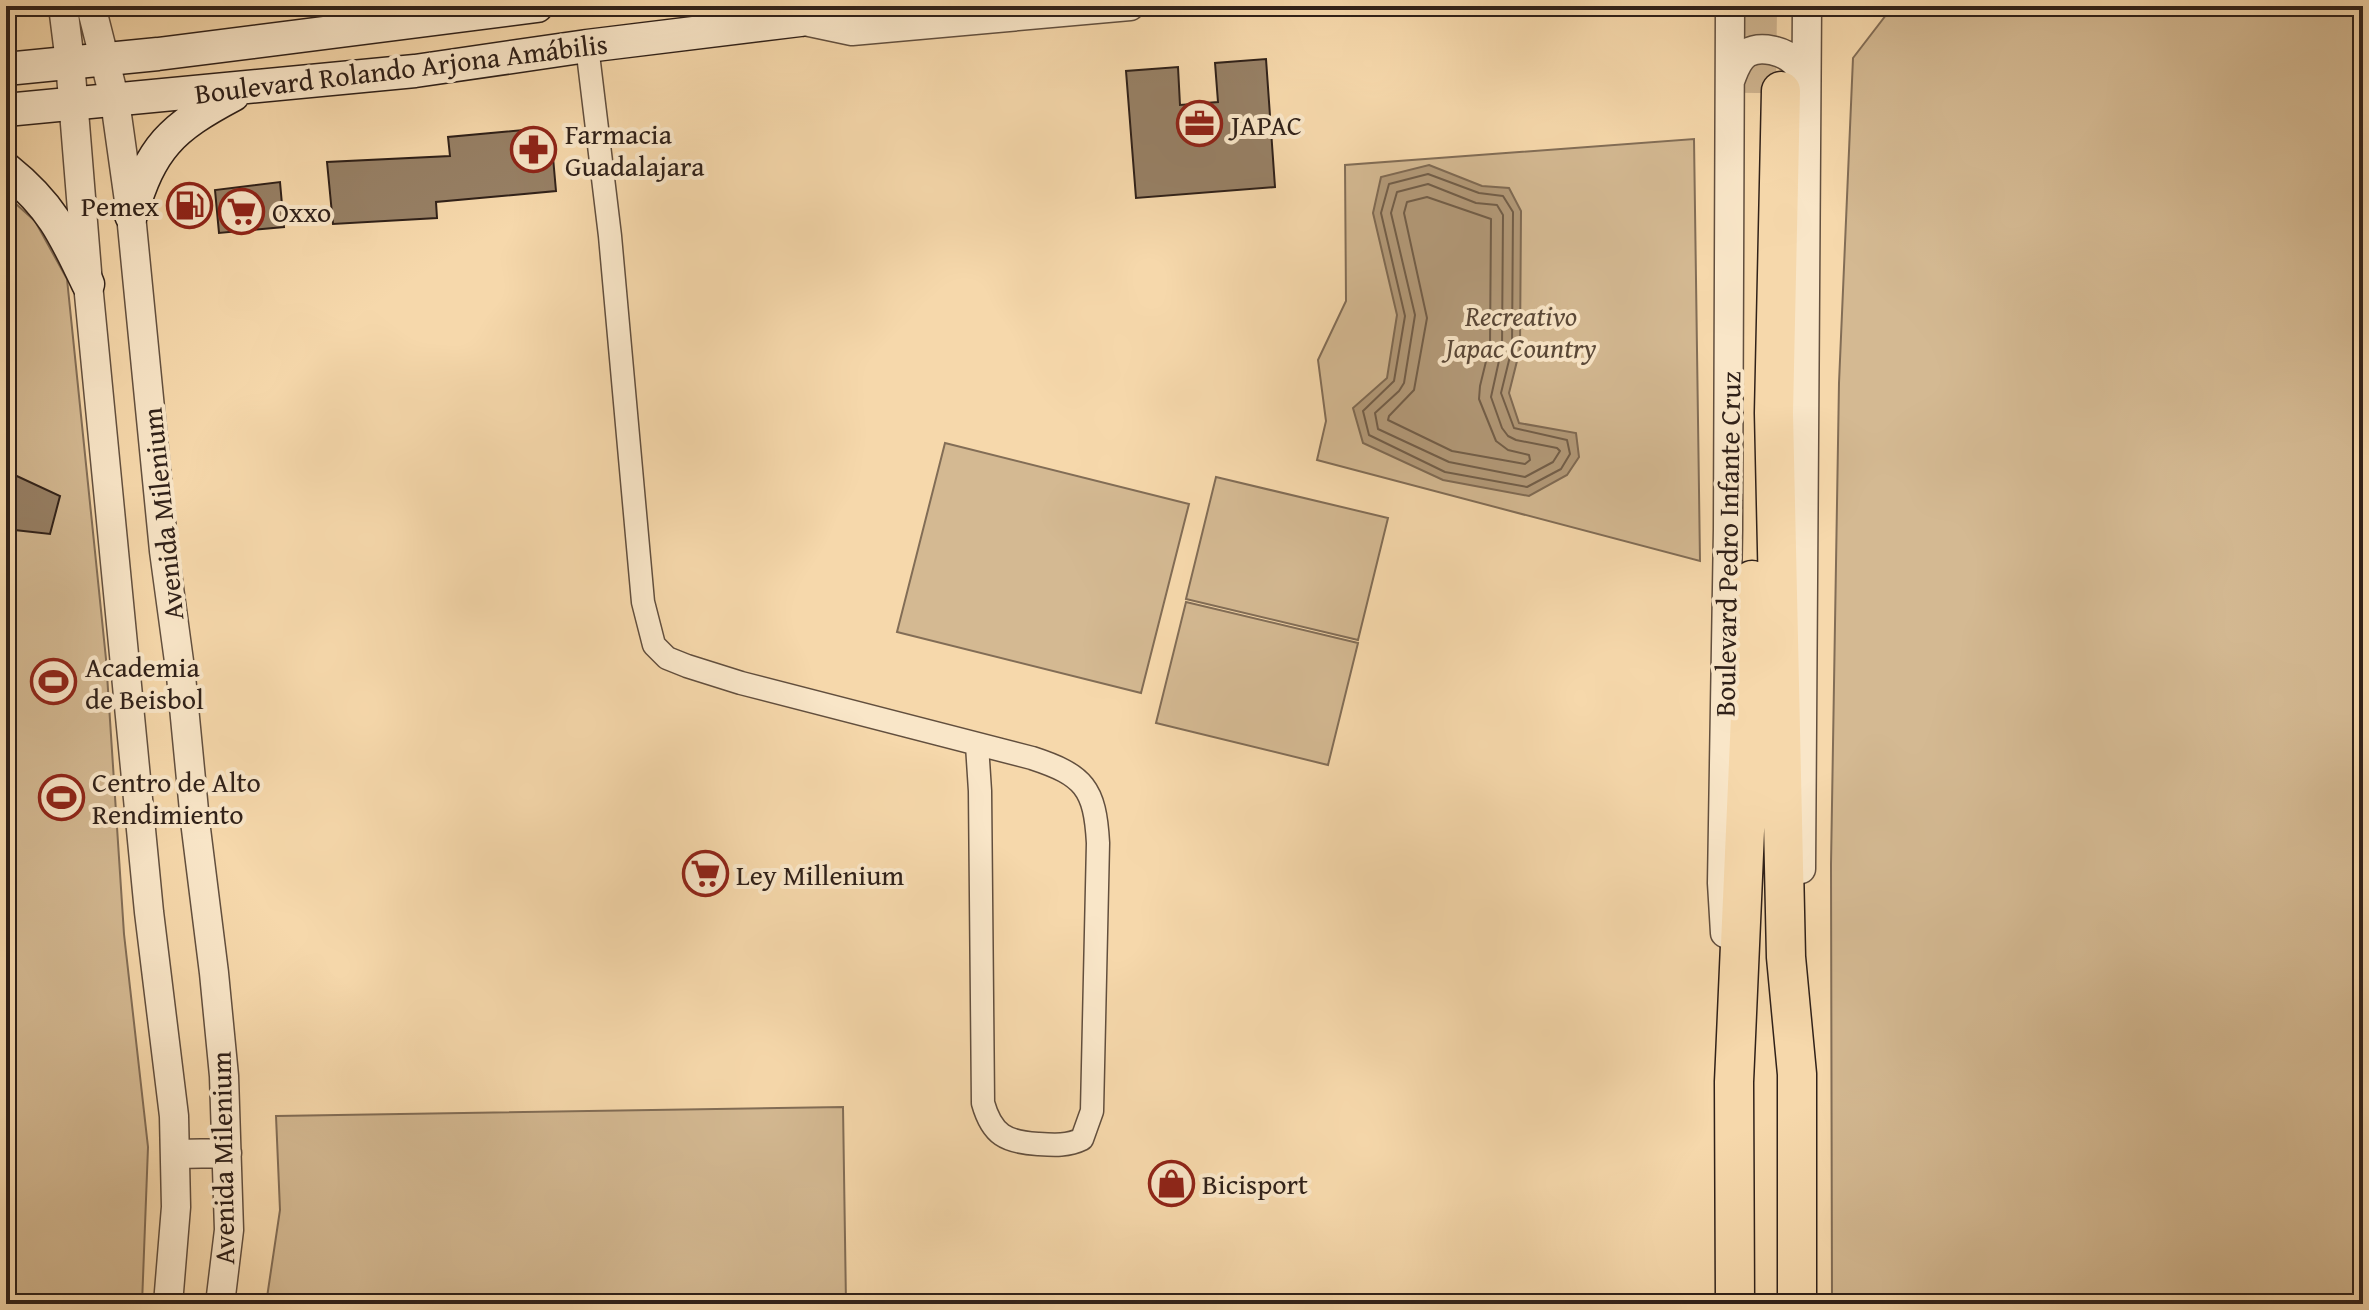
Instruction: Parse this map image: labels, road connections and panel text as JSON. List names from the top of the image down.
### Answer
{
  "streets": {
    "highway": ["Boulevard Pedro Infante Cruz"],
    "main road": ["Boulevard Rolando Arjona Amábilis"],
    "street": ["Avenida Milenium"]
  },
  "crossings": [
    ["Boulevard Rolando Arjona Amábilis", "Avenida Milenium"]
  ],
  "parks": ["Recreativo Japac Country"],
  "places": {
    "office": ["JAPAC"],
    "pharmacy": ["Farmacia Guadalajara"],
    "fuel station": ["Pemex"],
    "supermarket": ["Oxxo", "Ley Millenium"],
    "sports": ["Academia de Beisbol", "Centro de Alto Rendimiento"],
    "shop": ["Bicisport"]
  }
}
